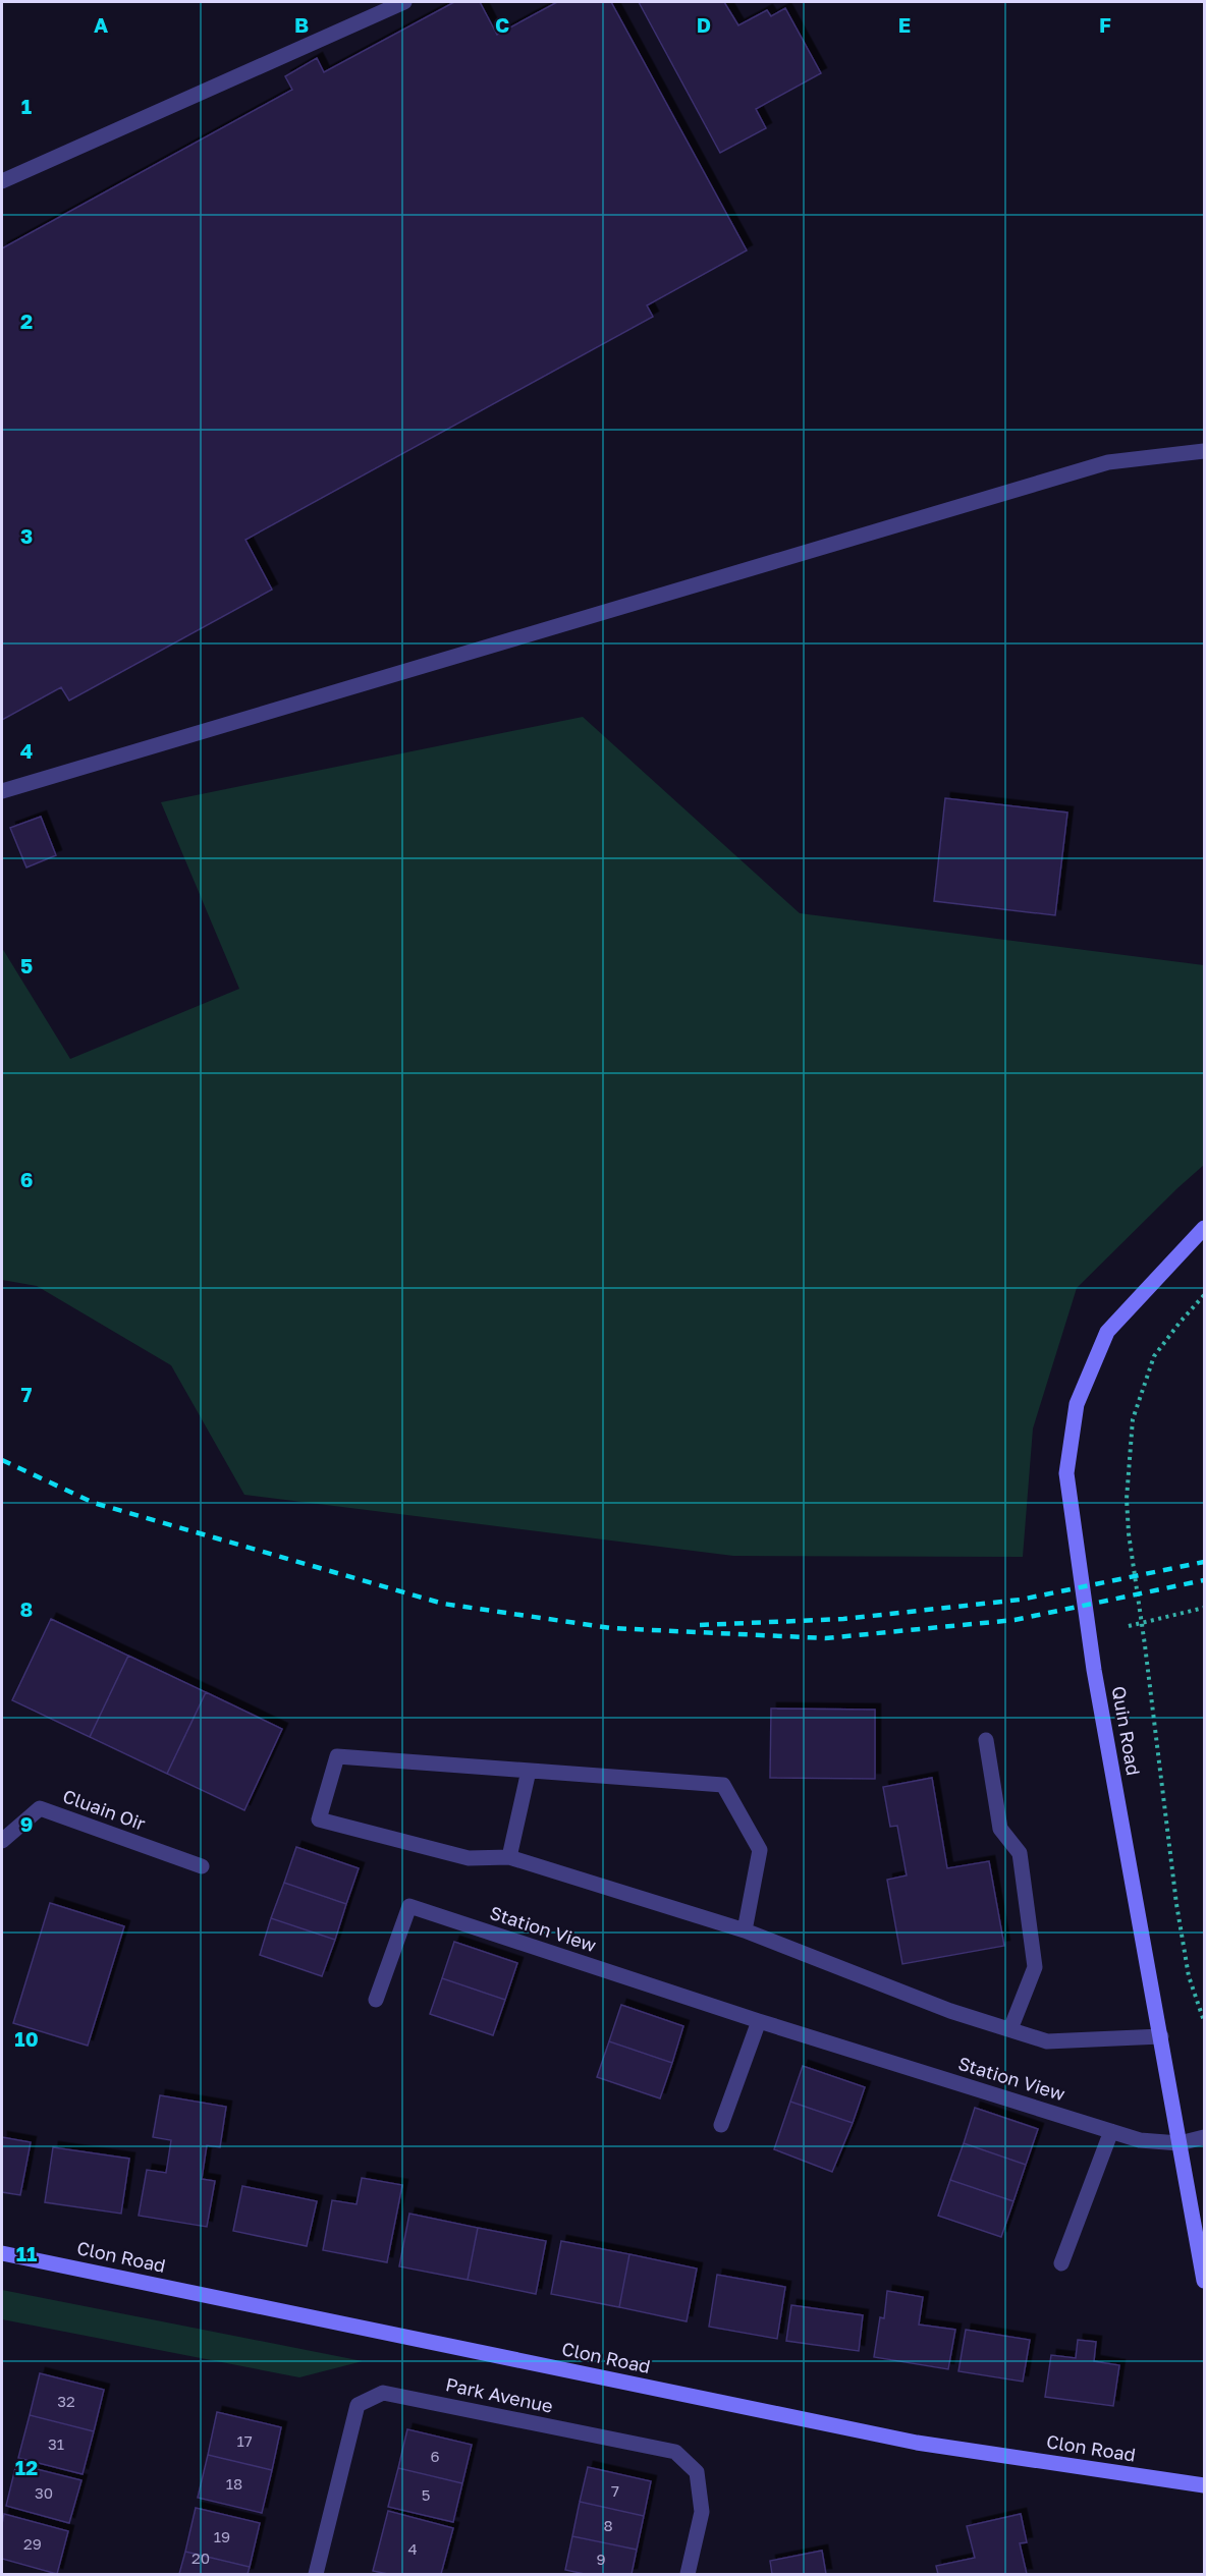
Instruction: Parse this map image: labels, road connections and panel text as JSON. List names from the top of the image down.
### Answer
{
  "streets": {
    "main road": ["Quin Road", "Clon Road"],
    "street": ["Cluain Oir", "Station View", "Park Avenue"]
  },
  "crossings": [
    ["Quin Road", "Station View"]
  ],
  "house_numbers": [
    "32",
    "17",
    "31",
    "6",
    "18",
    "7",
    "30",
    "5",
    "8",
    "19",
    "29",
    "4",
    "20",
    "9"
  ],
  "grid": {
    "columns": [
      "A",
      "B",
      "C",
      "D",
      "E",
      "F"
    ],
    "rows": [
      "1",
      "2",
      "3",
      "4",
      "5",
      "6",
      "7",
      "8",
      "9",
      "10",
      "11",
      "12"
    ]
  }
}
